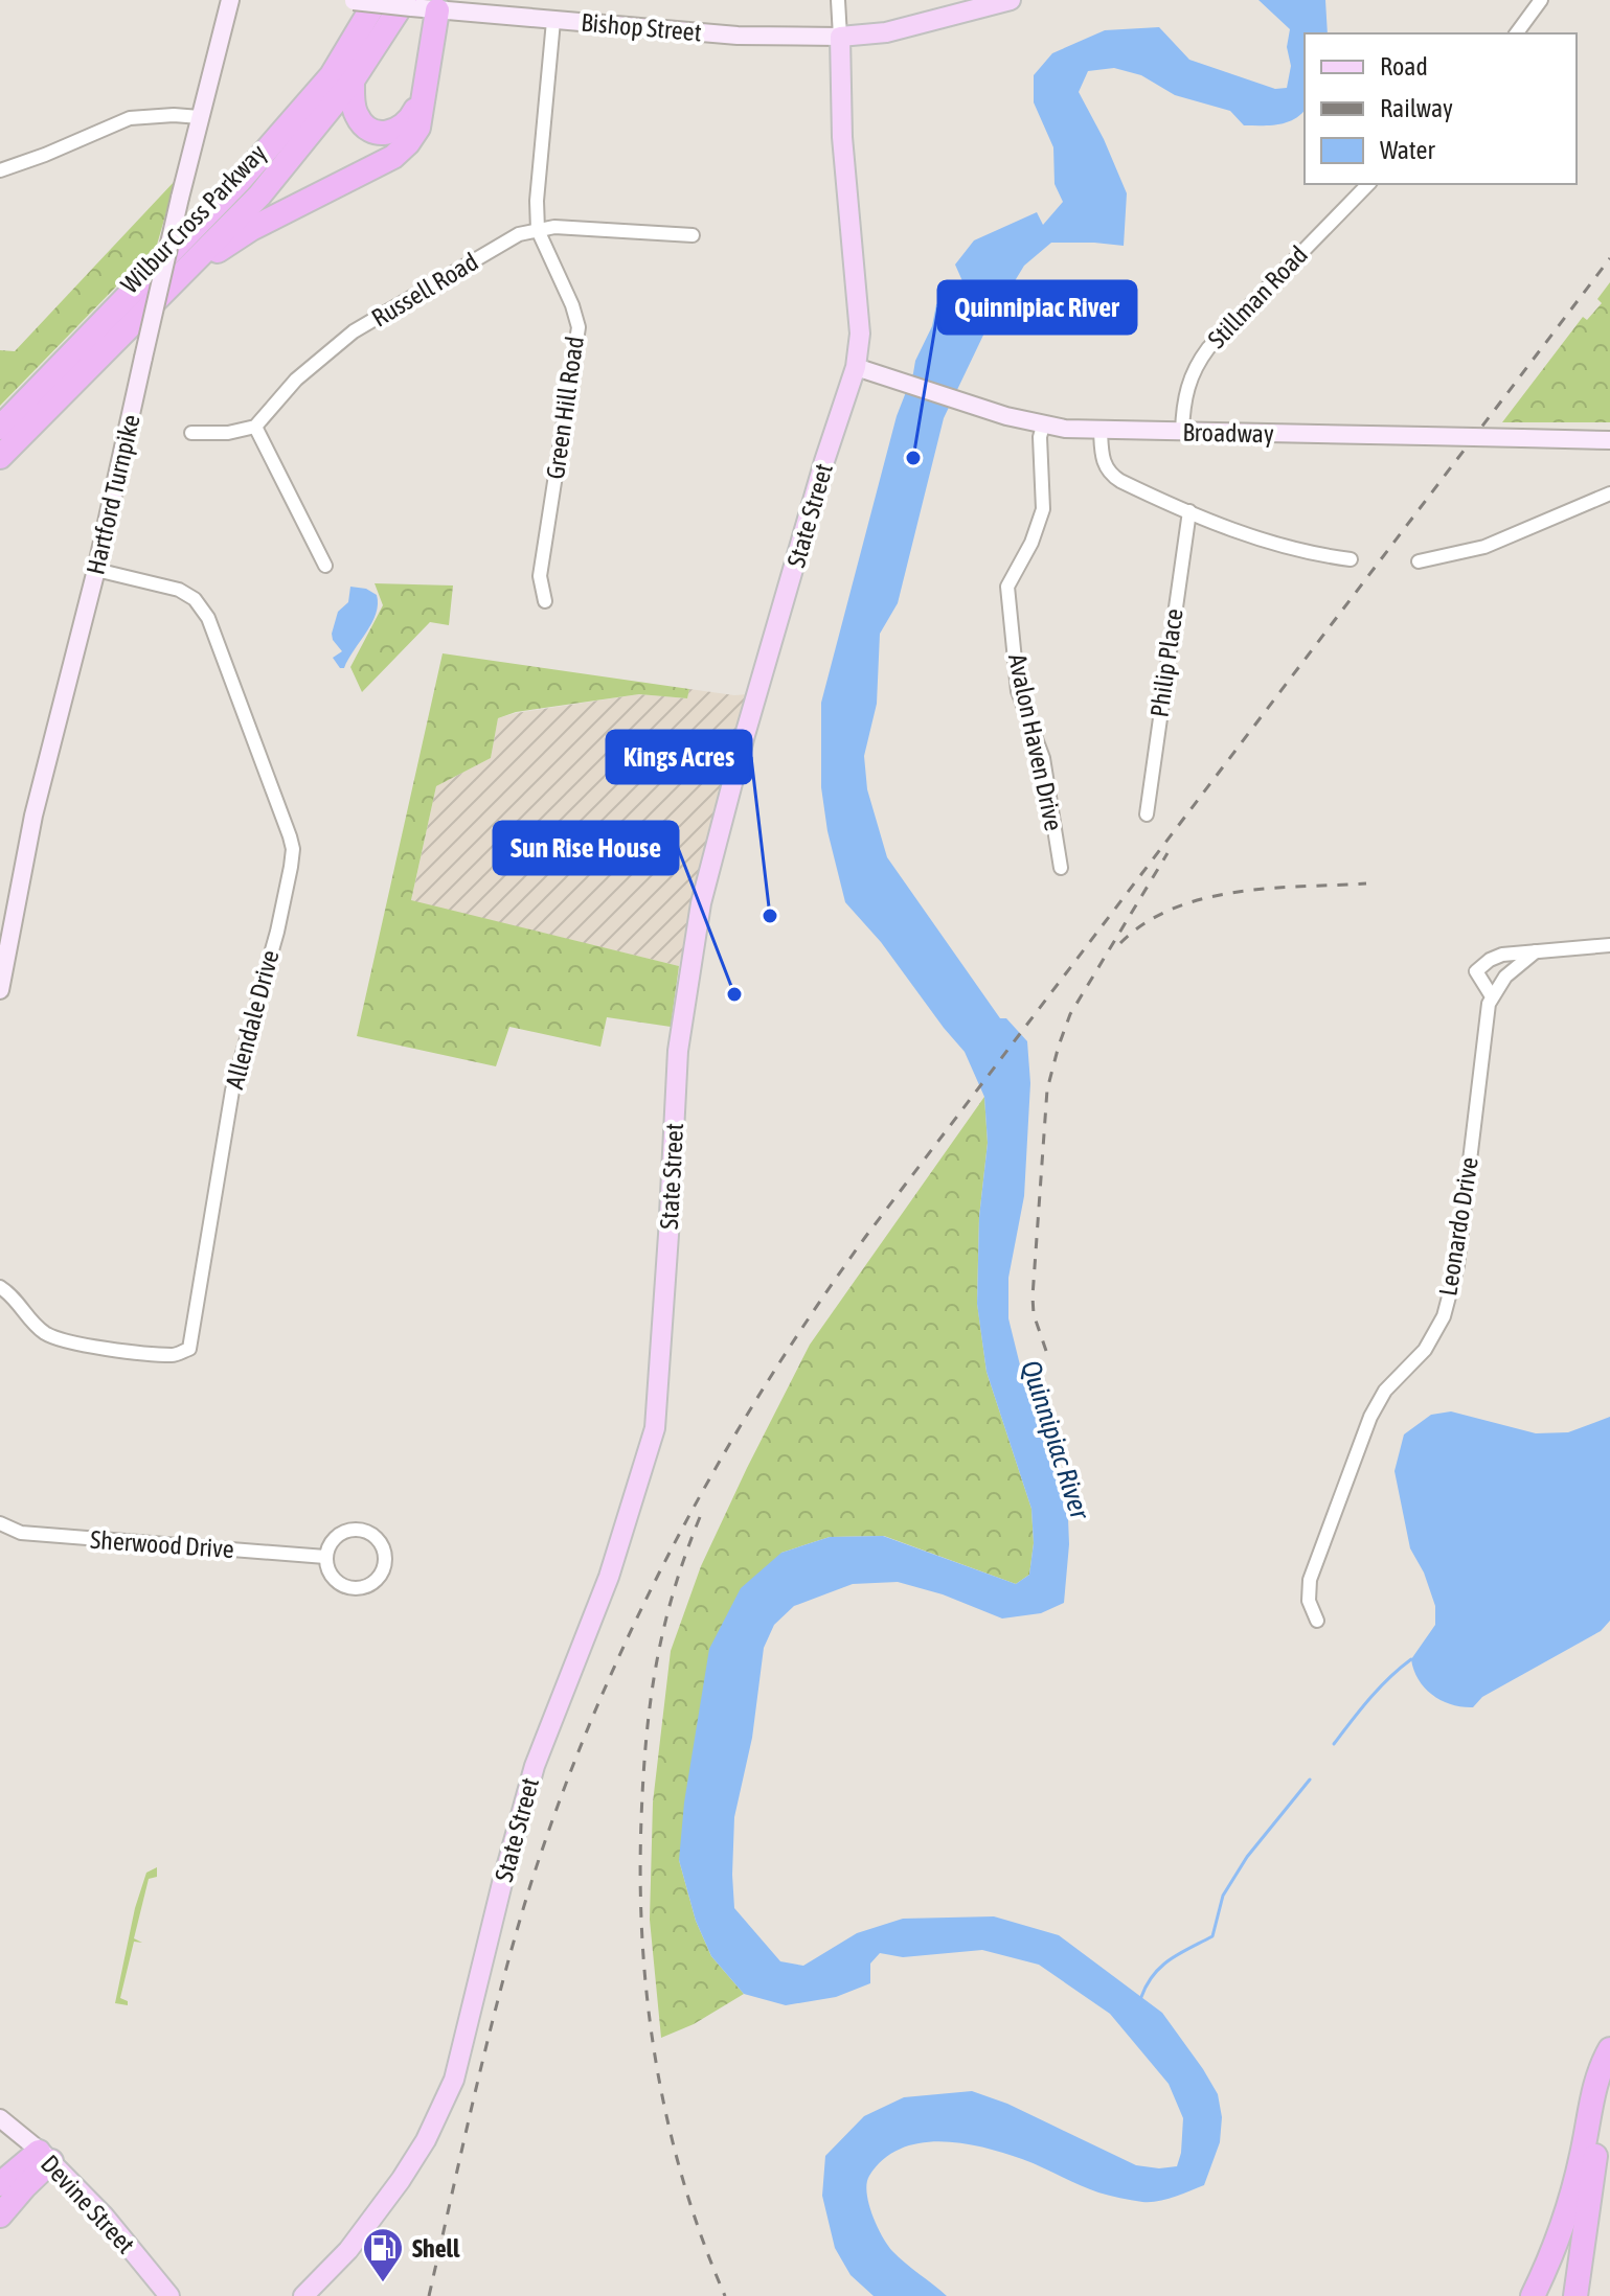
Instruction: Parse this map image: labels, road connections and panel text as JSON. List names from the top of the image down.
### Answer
{
  "streets": {
    "highway": ["Wilbur Cross Parkway"],
    "main road": [
      "Bishop Street",
      "Broadway",
      "Hartford Turnpike",
      "State Street",
      "Devine Street"
    ],
    "street": [
      "Russell Road",
      "Stillman Road",
      "Green Hill Road",
      "Philip Place",
      "Avalon Haven Drive",
      "Allendale Drive",
      "Leonardo Drive",
      "Sherwood Drive"
    ]
  },
  "crossings": [
    ["Bishop Street", "Wilbur Cross Parkway"],
    ["Bishop Street", "Green Hill Road"],
    ["Bishop Street", "State Street"],
    ["Russell Road", "Green Hill Road"],
    ["Stillman Road", "Broadway"],
    ["Broadway", "State Street"],
    ["Broadway", "Avalon Haven Drive"],
    ["Hartford Turnpike", "Allendale Drive"]
  ],
  "water": ["Quinnipiac River"],
  "places": {
    "other": ["Quinnipiac River", "Kings Acres", "Sun Rise House"],
    "fuel station": ["Shell"]
  },
  "legend": ["Road", "Railway", "Water"]
}
